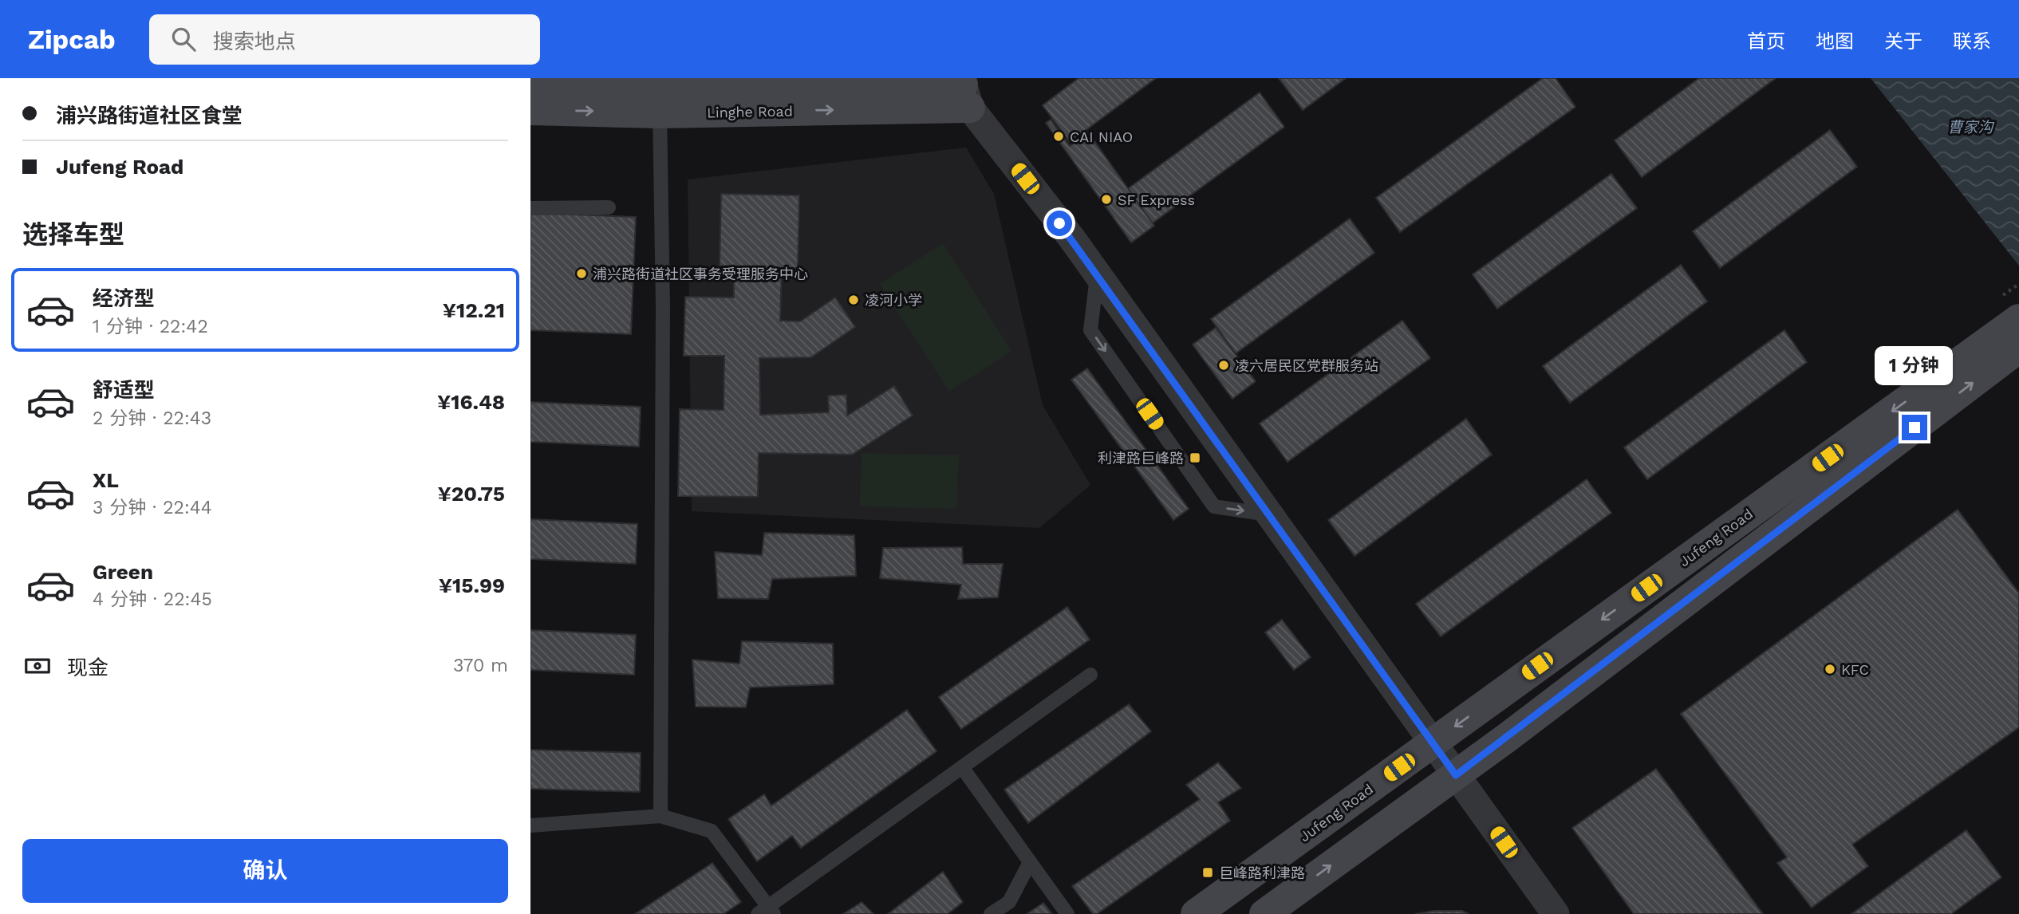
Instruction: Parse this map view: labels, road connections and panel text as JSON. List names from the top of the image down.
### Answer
{
  "streets": {
    "main road": ["Linghe Road", "Jufeng Road"]
  },
  "water": ["曹家沟"],
  "places": {
    "other": [
      "CAI NIAO",
      "SF Express",
      "浦兴路街道社区事务受理服务中心",
      "凌河小学",
      "凌六居民区党群服务站",
      "KFC"
    ],
    "transit": ["利津路巨峰路", "巨峰路利津路"]
  },
  "page": {
    "header": "Zipcab",
    "search": "搜索地点",
    "nav": [
      "首页",
      "地图",
      "关于",
      "联系"
    ],
    "banner": ["浦兴路街道社区食堂", "Jufeng Road"],
    "heading": "选择车型",
    "list": [
      {
        "name": "经济型",
        "note": "1 分钟 · 22:42",
        "value": "¥12.21"
      },
      {
        "name": "舒适型",
        "note": "2 分钟 · 22:43",
        "value": "¥16.48"
      },
      {
        "name": "XL",
        "note": "3 分钟 · 22:44",
        "value": "¥20.75"
      },
      {
        "name": "Green",
        "note": "4 分钟 · 22:45",
        "value": "¥15.99"
      }
    ],
    "bubble": "1 分钟",
    "pay": ["现金", "370 m"],
    "buttons": "确认"
  }
}
